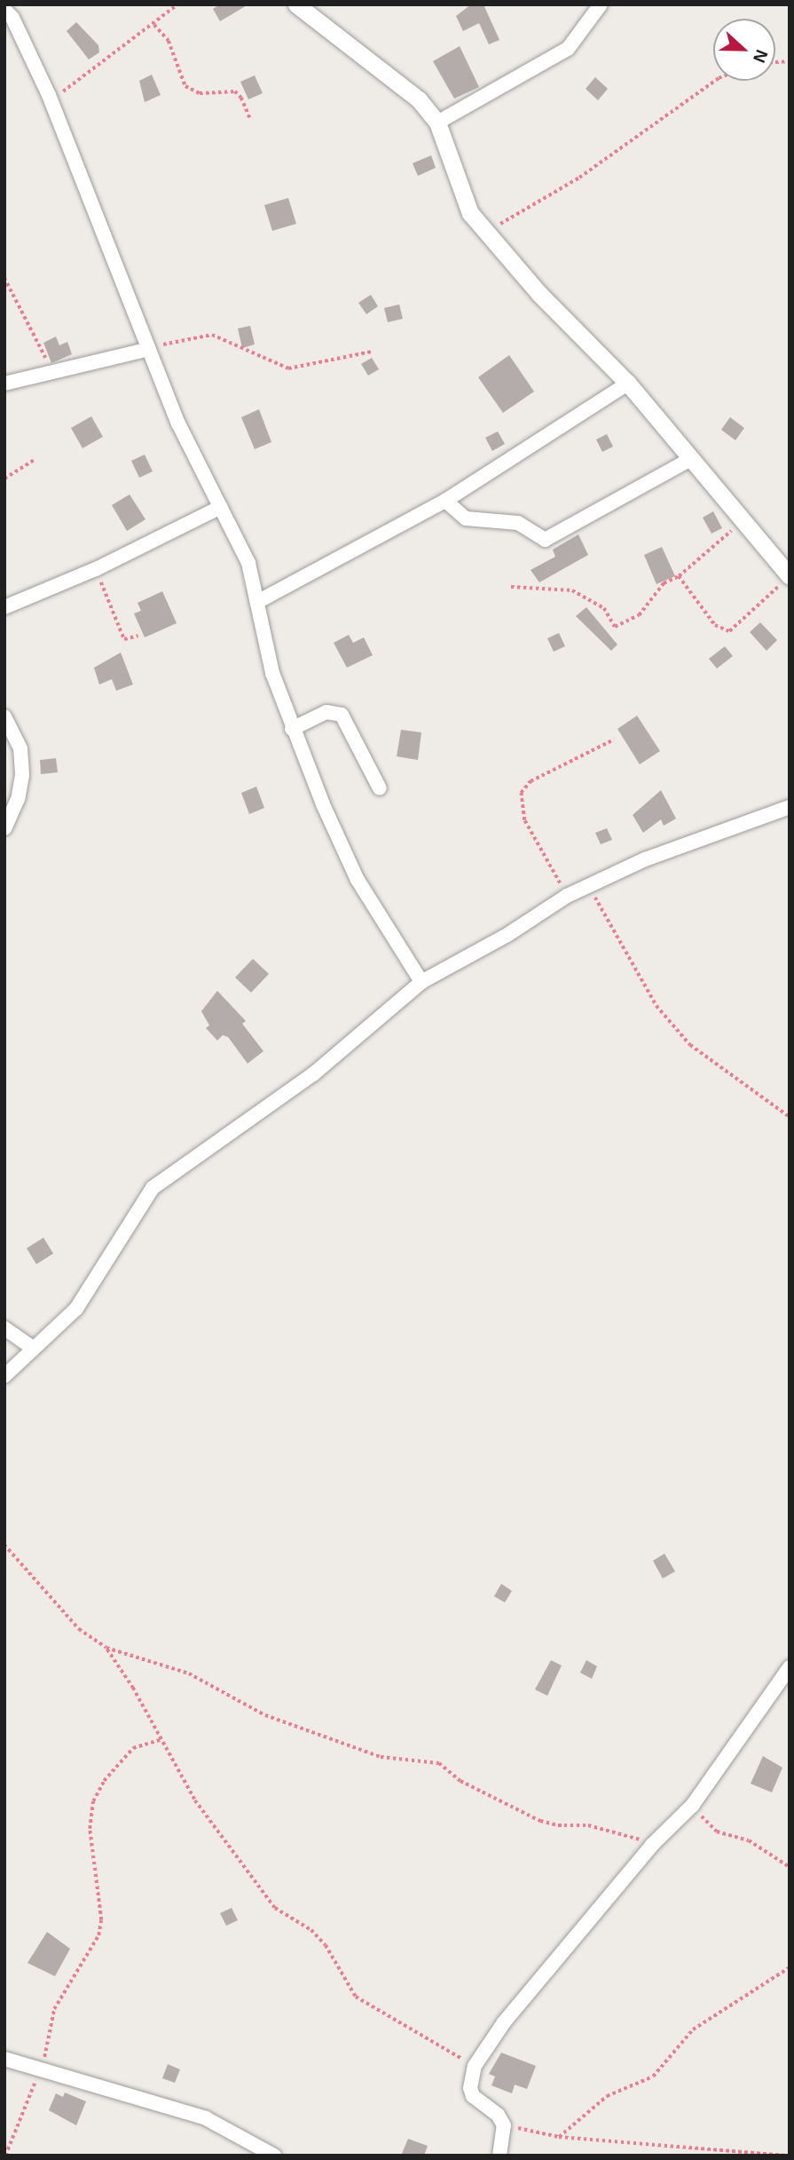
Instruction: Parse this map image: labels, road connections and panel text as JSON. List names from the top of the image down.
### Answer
{
  "north": "right"
}
